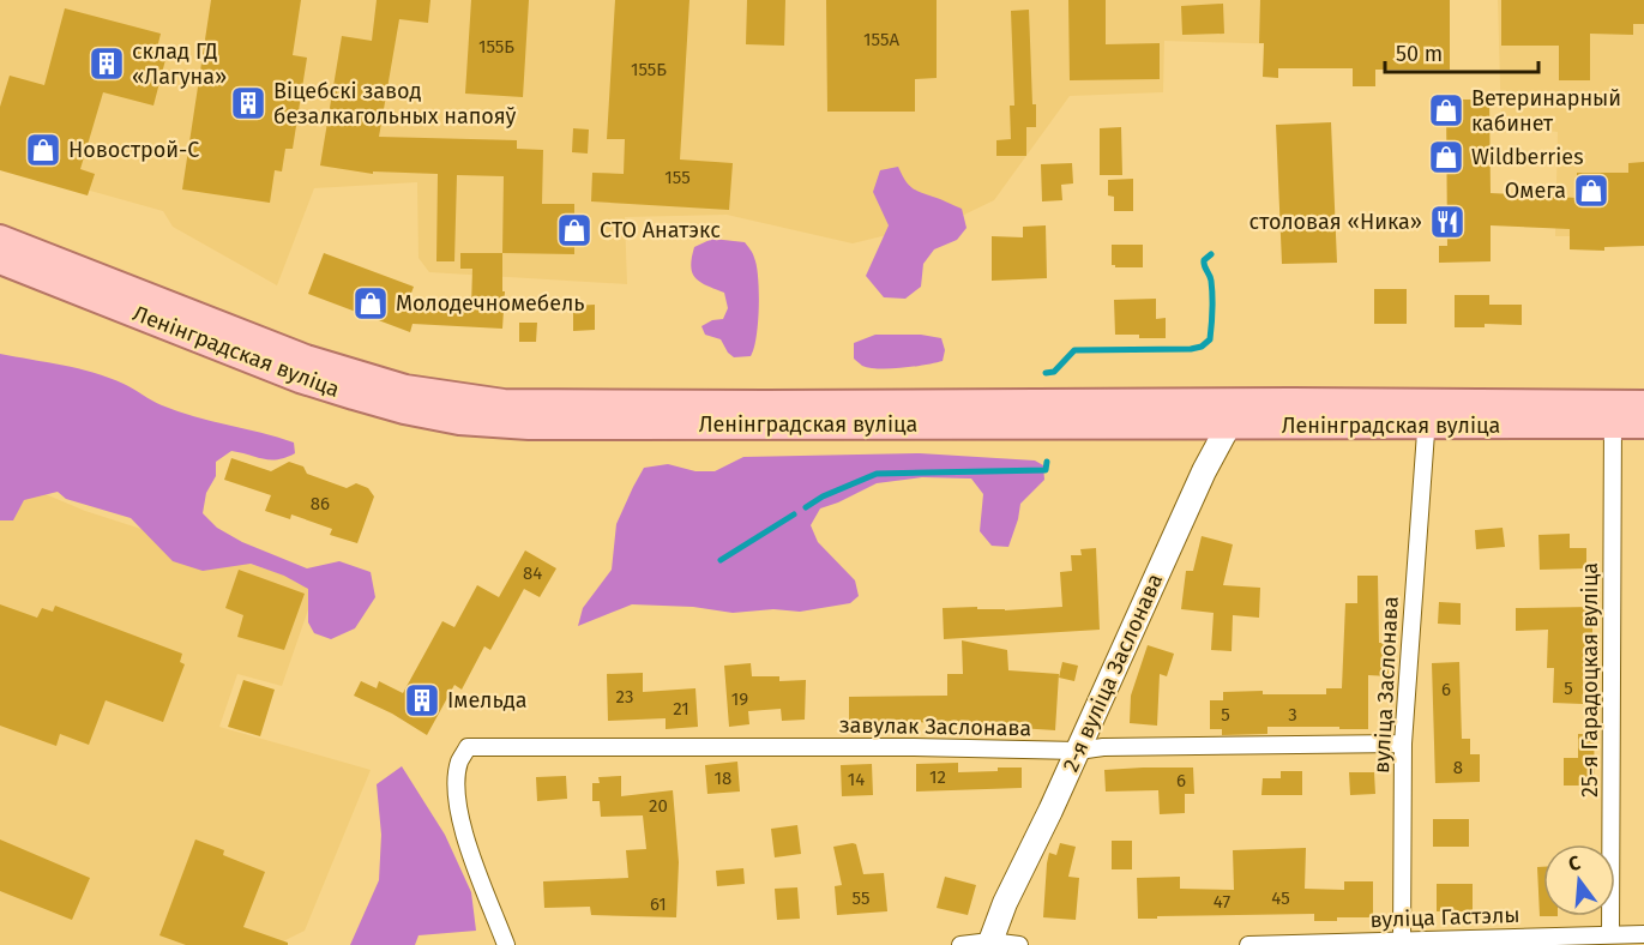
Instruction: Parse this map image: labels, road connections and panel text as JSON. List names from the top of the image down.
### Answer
{
  "streets": {
    "main road": ["Ленінградская вуліца", "2-я вуліца Заслонава"],
    "street": [
      "25-я Гарадоцкая вуліца",
      "вуліца Заслонава",
      "завулак Заслонава",
      "вуліца Гастэлы"
    ]
  },
  "crossings": [
    ["Ленінградская вуліца", "2-я вуліца Заслонава"],
    ["Ленінградская вуліца", "25-я Гарадоцкая вуліца"],
    ["Ленінградская вуліца", "вуліца Заслонава"],
    ["2-я вуліца Заслонава", "завулак Заслонава"],
    ["25-я Гарадоцкая вуліца", "вуліца Гастэлы"],
    ["вуліца Заслонава", "завулак Заслонава"],
    ["вуліца Заслонава", "вуліца Гастэлы"]
  ],
  "places": {
    "building": ["склад ГД «Лагуна»", "Віцебскі завод безалкагольных напояў", "Імельда"],
    "shop": [
      "Ветеринарный кабинет",
      "Новострой-С",
      "Wildberries",
      "Омега",
      "СТО Анатэкс",
      "Молодечномебель"
    ],
    "restaurant": ["столовая «Ника»"]
  },
  "house_numbers": [
    "155А",
    "155Б",
    "155Б",
    "155",
    "86",
    "84",
    "5",
    "6",
    "23",
    "19",
    "21",
    "5",
    "3",
    "8",
    "12",
    "18",
    "14",
    "6",
    "20",
    "55",
    "45",
    "47",
    "61"
  ],
  "scale_bar": "50 m",
  "north": "top"
}
